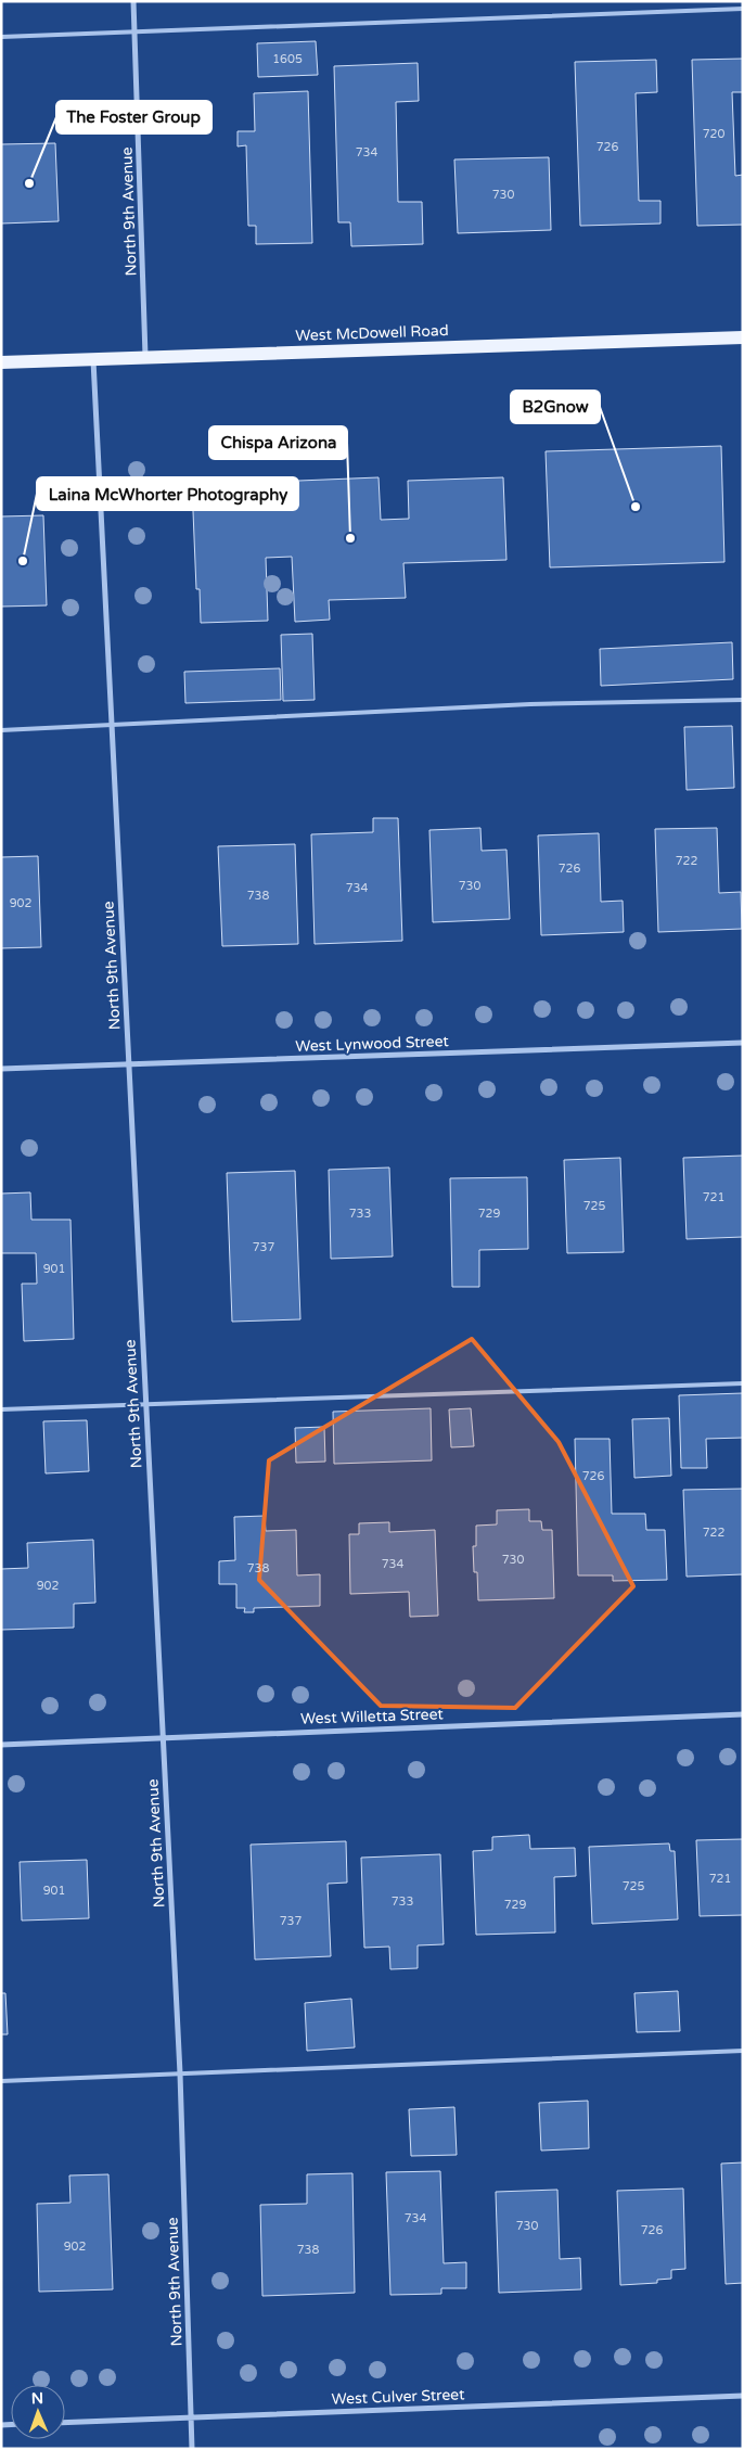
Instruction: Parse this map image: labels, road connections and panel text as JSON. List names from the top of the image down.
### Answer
{
  "streets": {
    "main road": ["West McDowell Road"],
    "street": [
      "North 9th Avenue",
      "West Lynwood Street",
      "West Willetta Street",
      "West Culver Street"
    ]
  },
  "crossings": [
    ["North 9th Avenue", "West McDowell Road"],
    ["North 9th Avenue", "West Lynwood Street"],
    ["North 9th Avenue", "West Willetta Street"],
    ["North 9th Avenue", "West Culver Street"]
  ],
  "places": [
    "The Foster Group",
    "B2Gnow",
    "Chispa Arizona",
    "Laina McWhorter Photography"
  ],
  "house_numbers": [
    "1605",
    "720",
    "726",
    "734",
    "730",
    "722",
    "726",
    "730",
    "734",
    "738",
    "902",
    "721",
    "725",
    "733",
    "729",
    "737",
    "901",
    "726",
    "722",
    "730",
    "734",
    "738",
    "902",
    "721",
    "725",
    "901",
    "733",
    "729",
    "737",
    "734",
    "730",
    "726",
    "902",
    "738"
  ],
  "north": "top"
}
